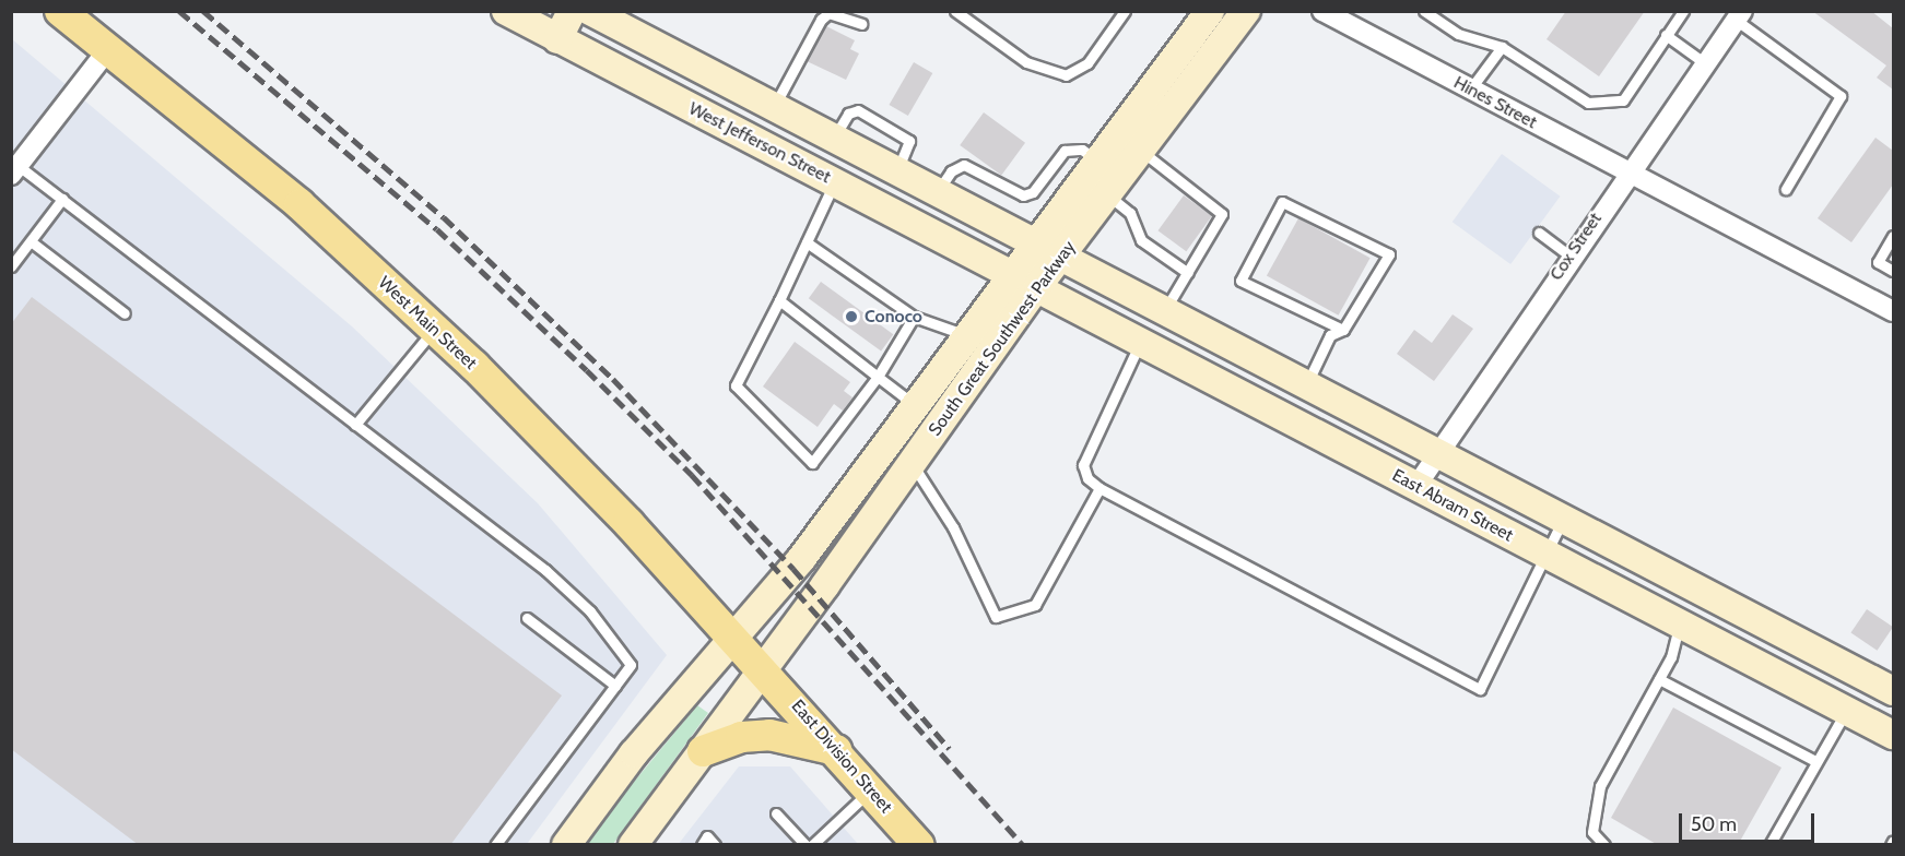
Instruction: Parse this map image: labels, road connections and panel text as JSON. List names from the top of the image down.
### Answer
{
  "streets": {
    "main road": [
      "West Jefferson Street",
      "West Main Street",
      "South Great Southwest Parkway",
      "East Abram Street",
      "East Division Street"
    ],
    "street": ["Hines Street", "Cox Street"]
  },
  "crossings": [
    ["Hines Street", "Cox Street"],
    ["West Jefferson Street", "South Great Southwest Parkway"],
    ["West Jefferson Street", "East Abram Street"],
    ["Cox Street", "East Abram Street"],
    ["West Main Street", "South Great Southwest Parkway"],
    ["West Main Street", "East Division Street"],
    ["South Great Southwest Parkway", "East Abram Street"],
    ["South Great Southwest Parkway", "East Division Street"]
  ],
  "places": ["Conoco"],
  "scale_bar": "50 m"
}
